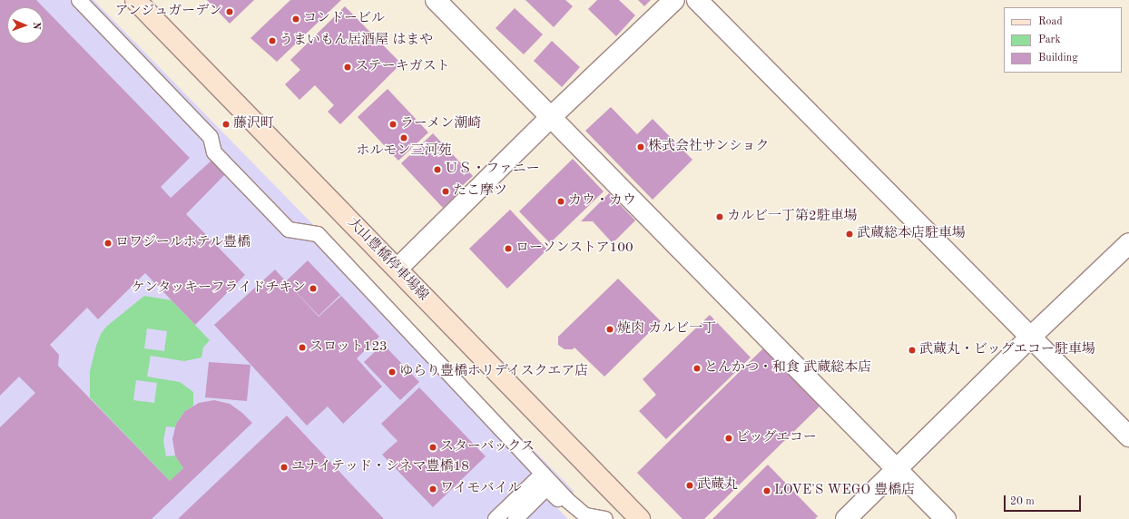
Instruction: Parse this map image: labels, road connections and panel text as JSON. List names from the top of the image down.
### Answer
{
  "streets": {
    "main road": ["大山豊橋停車場線"]
  },
  "places": [
    "アンジュガーデン",
    "コンドービル",
    "うまいもん居酒屋 はまや",
    "ステーキガスト",
    "藤沢町",
    "ラーメン潮崎",
    "ホルモン三河苑",
    "株式会社サンショク",
    "ＵＳ・ファニー",
    "たこ摩ツ",
    "カウ・カウ",
    "カルビ一丁第2駐車場",
    "武蔵総本店駐車場",
    "ロワジールホテル豊橋",
    "ローソンストア100",
    "ケンタッキーフライドチキン",
    "焼肉 カルビ一丁",
    "スロット123",
    "武蔵丸・ビッグエコー駐車場",
    "とんかつ・和食 武蔵総本店",
    "ゆらり豊橋ホリデイスクエア店",
    "ビッグエコー",
    "スターバックス",
    "ユナイテッド・シネマ豊橋18",
    "武蔵丸",
    "ワイモバイル",
    "LOVE'S WEGO 豊橋店"
  ],
  "legend": ["Road", "Park", "Building"],
  "scale_bar": "20 m",
  "north": "right"
}
